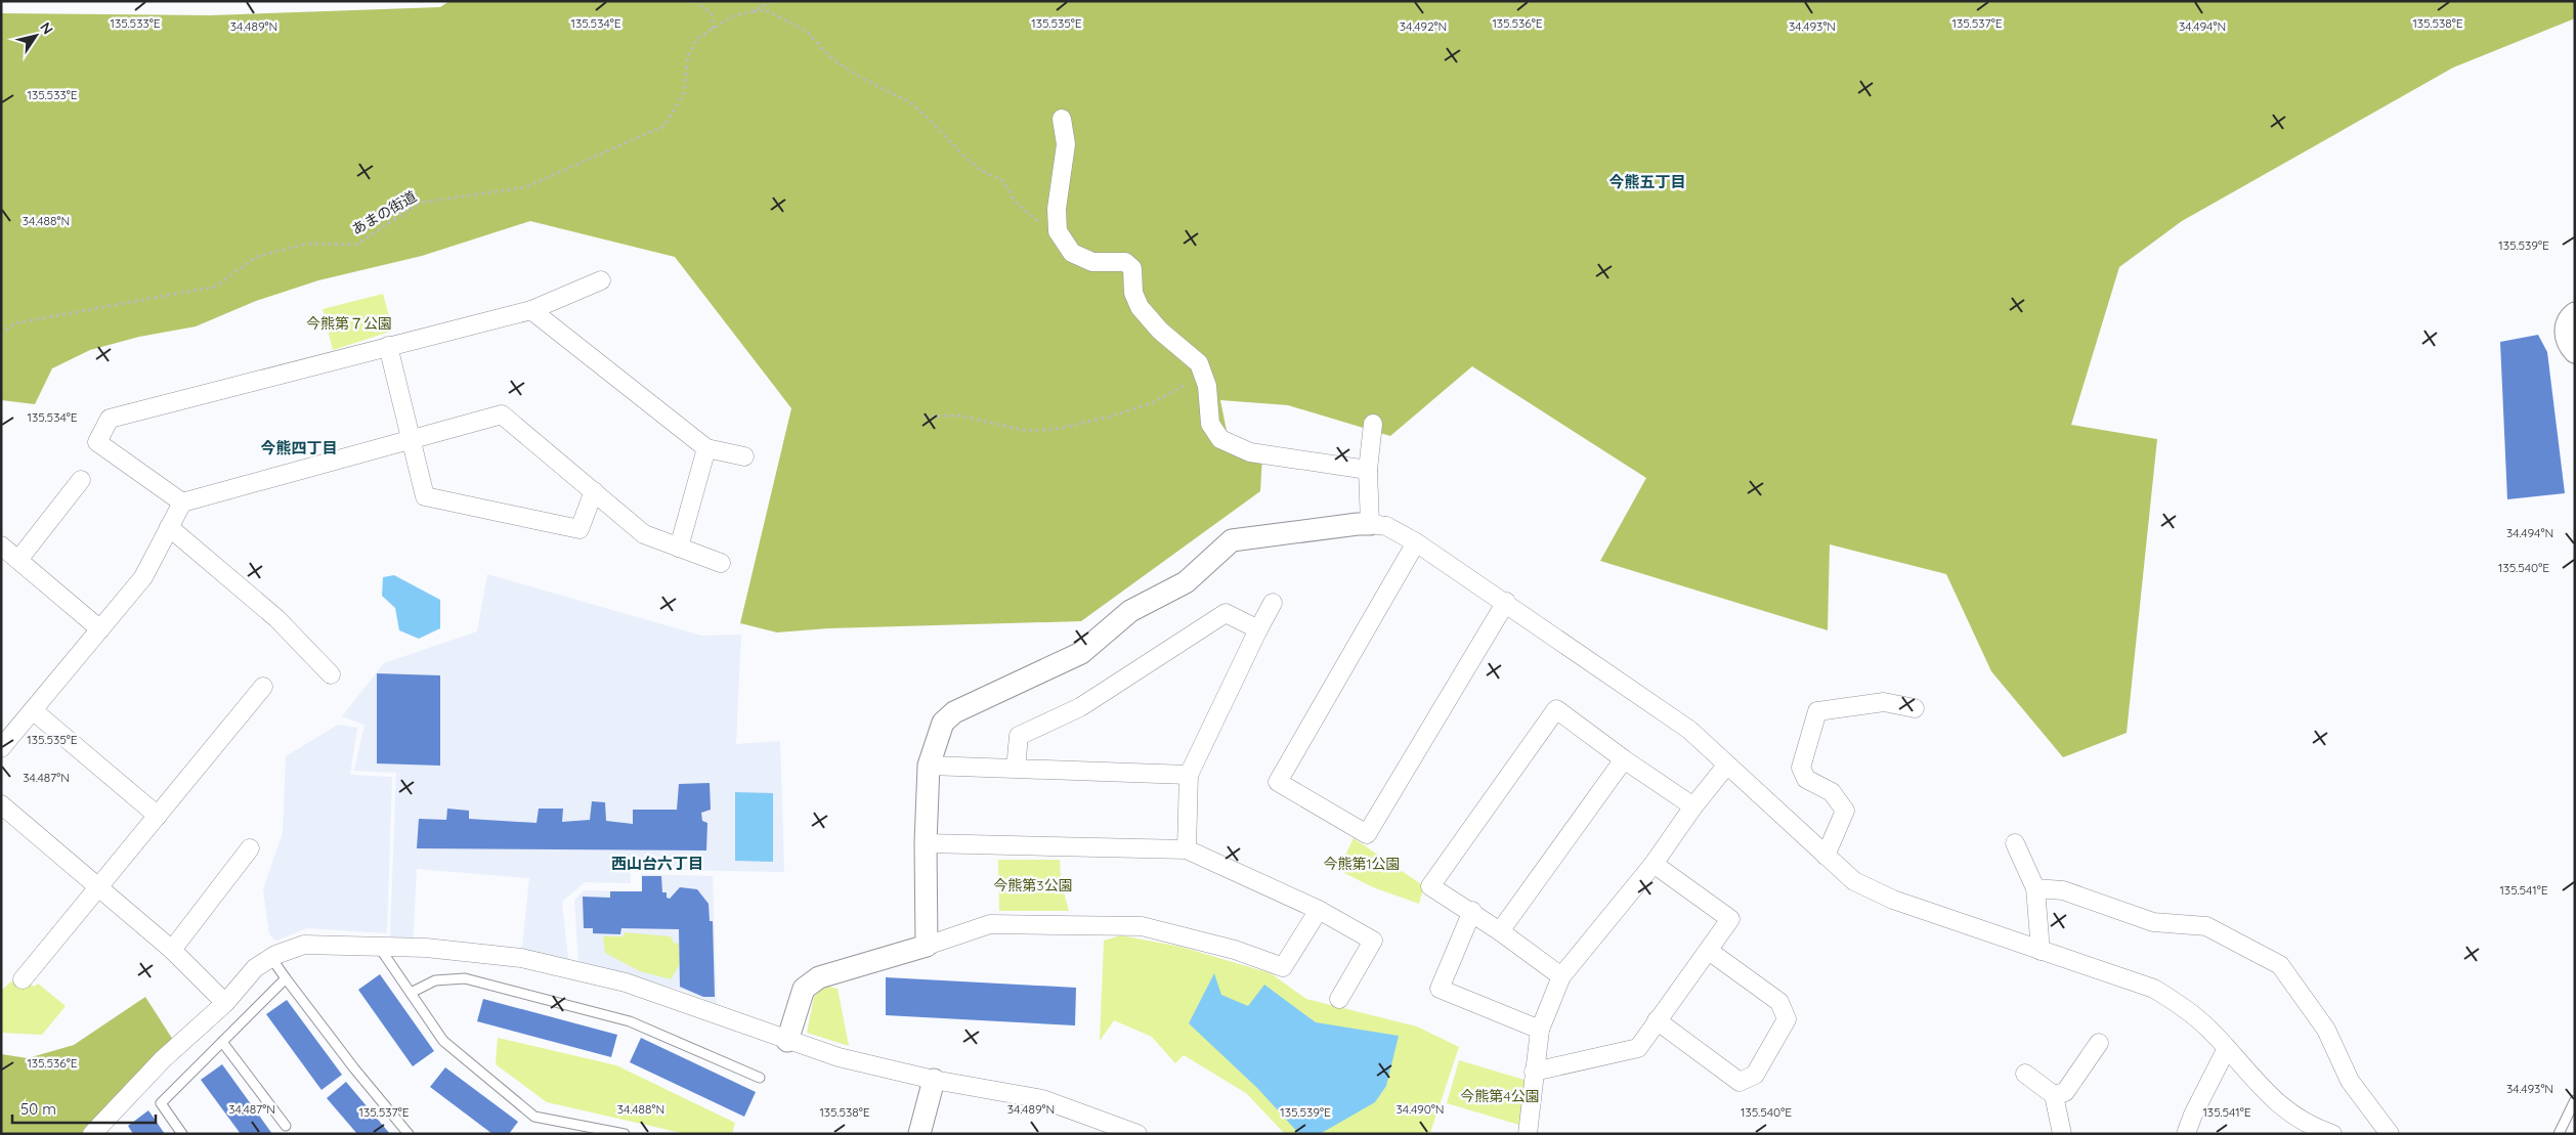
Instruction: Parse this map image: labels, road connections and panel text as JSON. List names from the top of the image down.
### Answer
{
  "streets": {
    "path": ["あまの街道"]
  },
  "districts": ["今熊五丁目", "今熊四丁目", "西山台六丁目"],
  "parks": [
    "今熊第７公園",
    "今熊第1公園",
    "今熊第3公園",
    "今熊第4公園"
  ],
  "scale_bar": "50 m",
  "north": "top right",
  "coordinates": [
    "135.533°E",
    "135.534°E",
    "135.535°E",
    "135.536°E",
    "135.537°E",
    "135.538°E",
    "34.489°N",
    "34.492°N",
    "34.493°N",
    "34.494°N",
    "34.488°N",
    "135.539°E",
    "135.540°E",
    "34.487°N",
    "135.541°E",
    "34.490°N"
  ]
}
